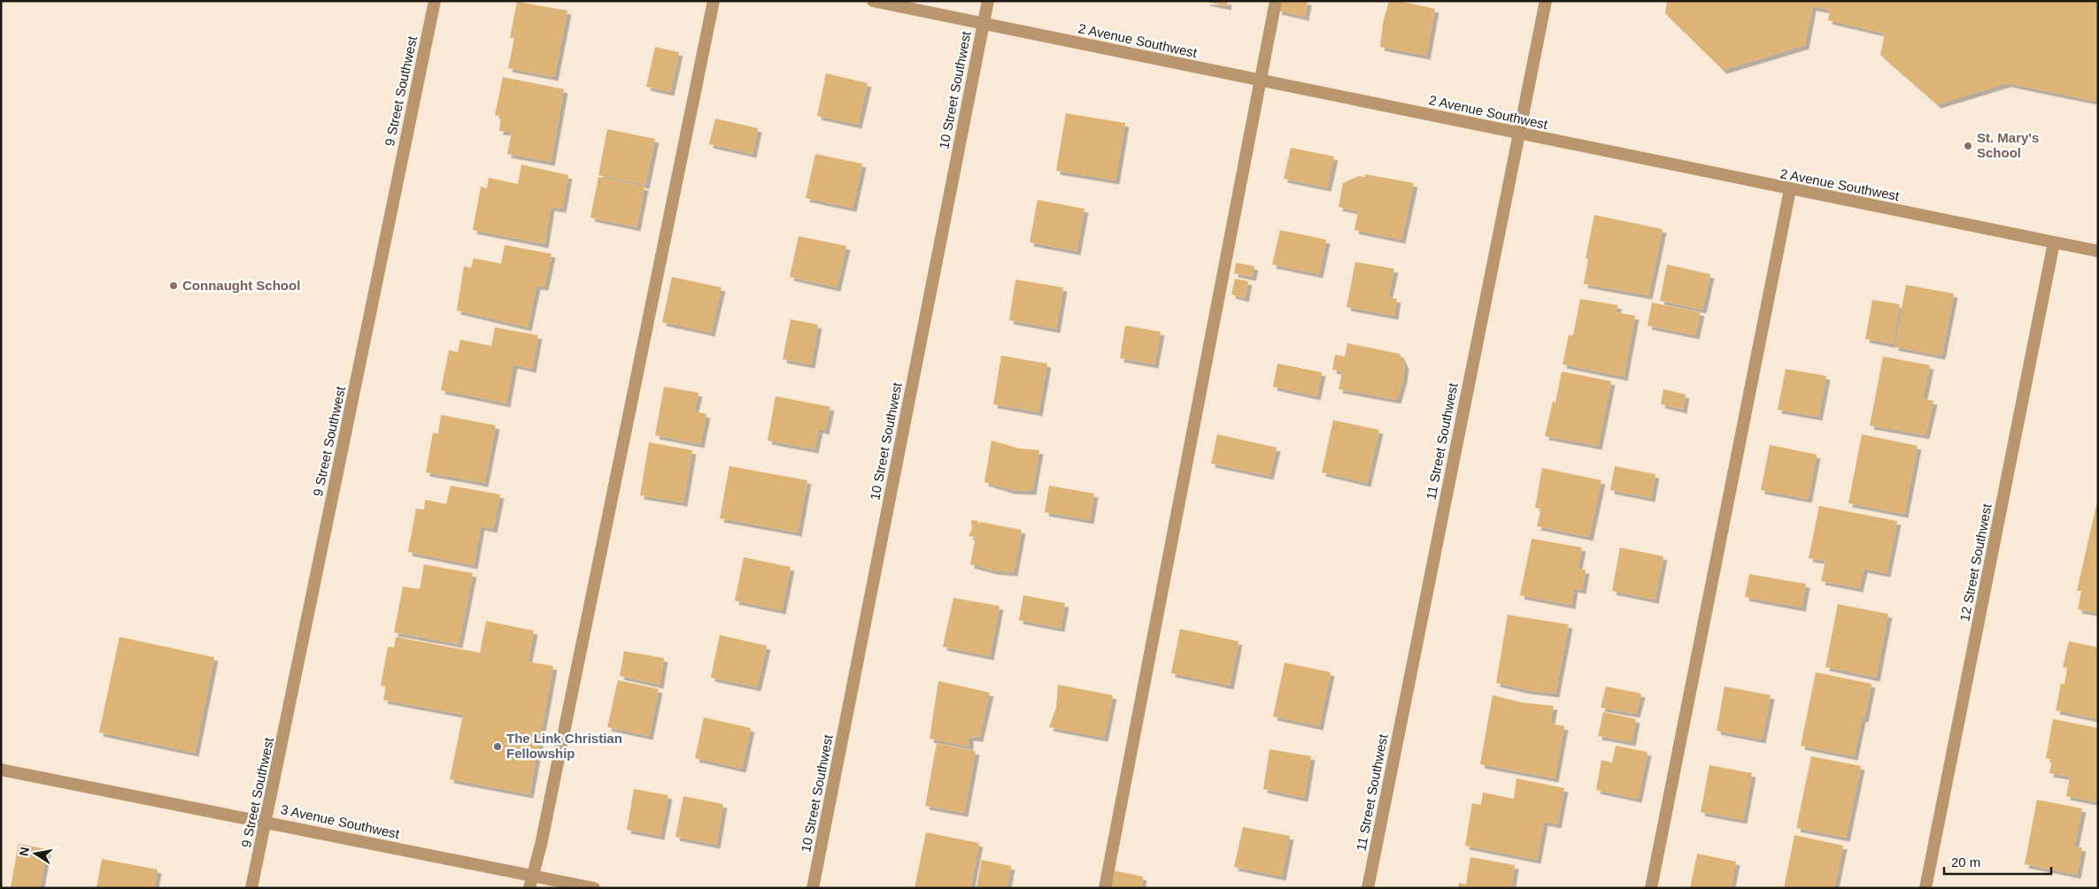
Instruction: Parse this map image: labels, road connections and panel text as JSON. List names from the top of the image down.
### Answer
{
  "streets": {
    "street": [
      "2 Avenue Southwest",
      "10 Street Southwest",
      "9 Street Southwest",
      "11 Street Southwest",
      "12 Street Southwest",
      "3 Avenue Southwest"
    ]
  },
  "crossings": [
    ["2 Avenue Southwest", "10 Street Southwest"],
    ["2 Avenue Southwest", "11 Street Southwest"],
    ["2 Avenue Southwest", "12 Street Southwest"],
    ["9 Street Southwest", "3 Avenue Southwest"]
  ],
  "places": ["St. Mary's School", "Connaught School", "The Link Christian Fellowship"],
  "scale_bar": "20 m",
  "north": "left"
}
